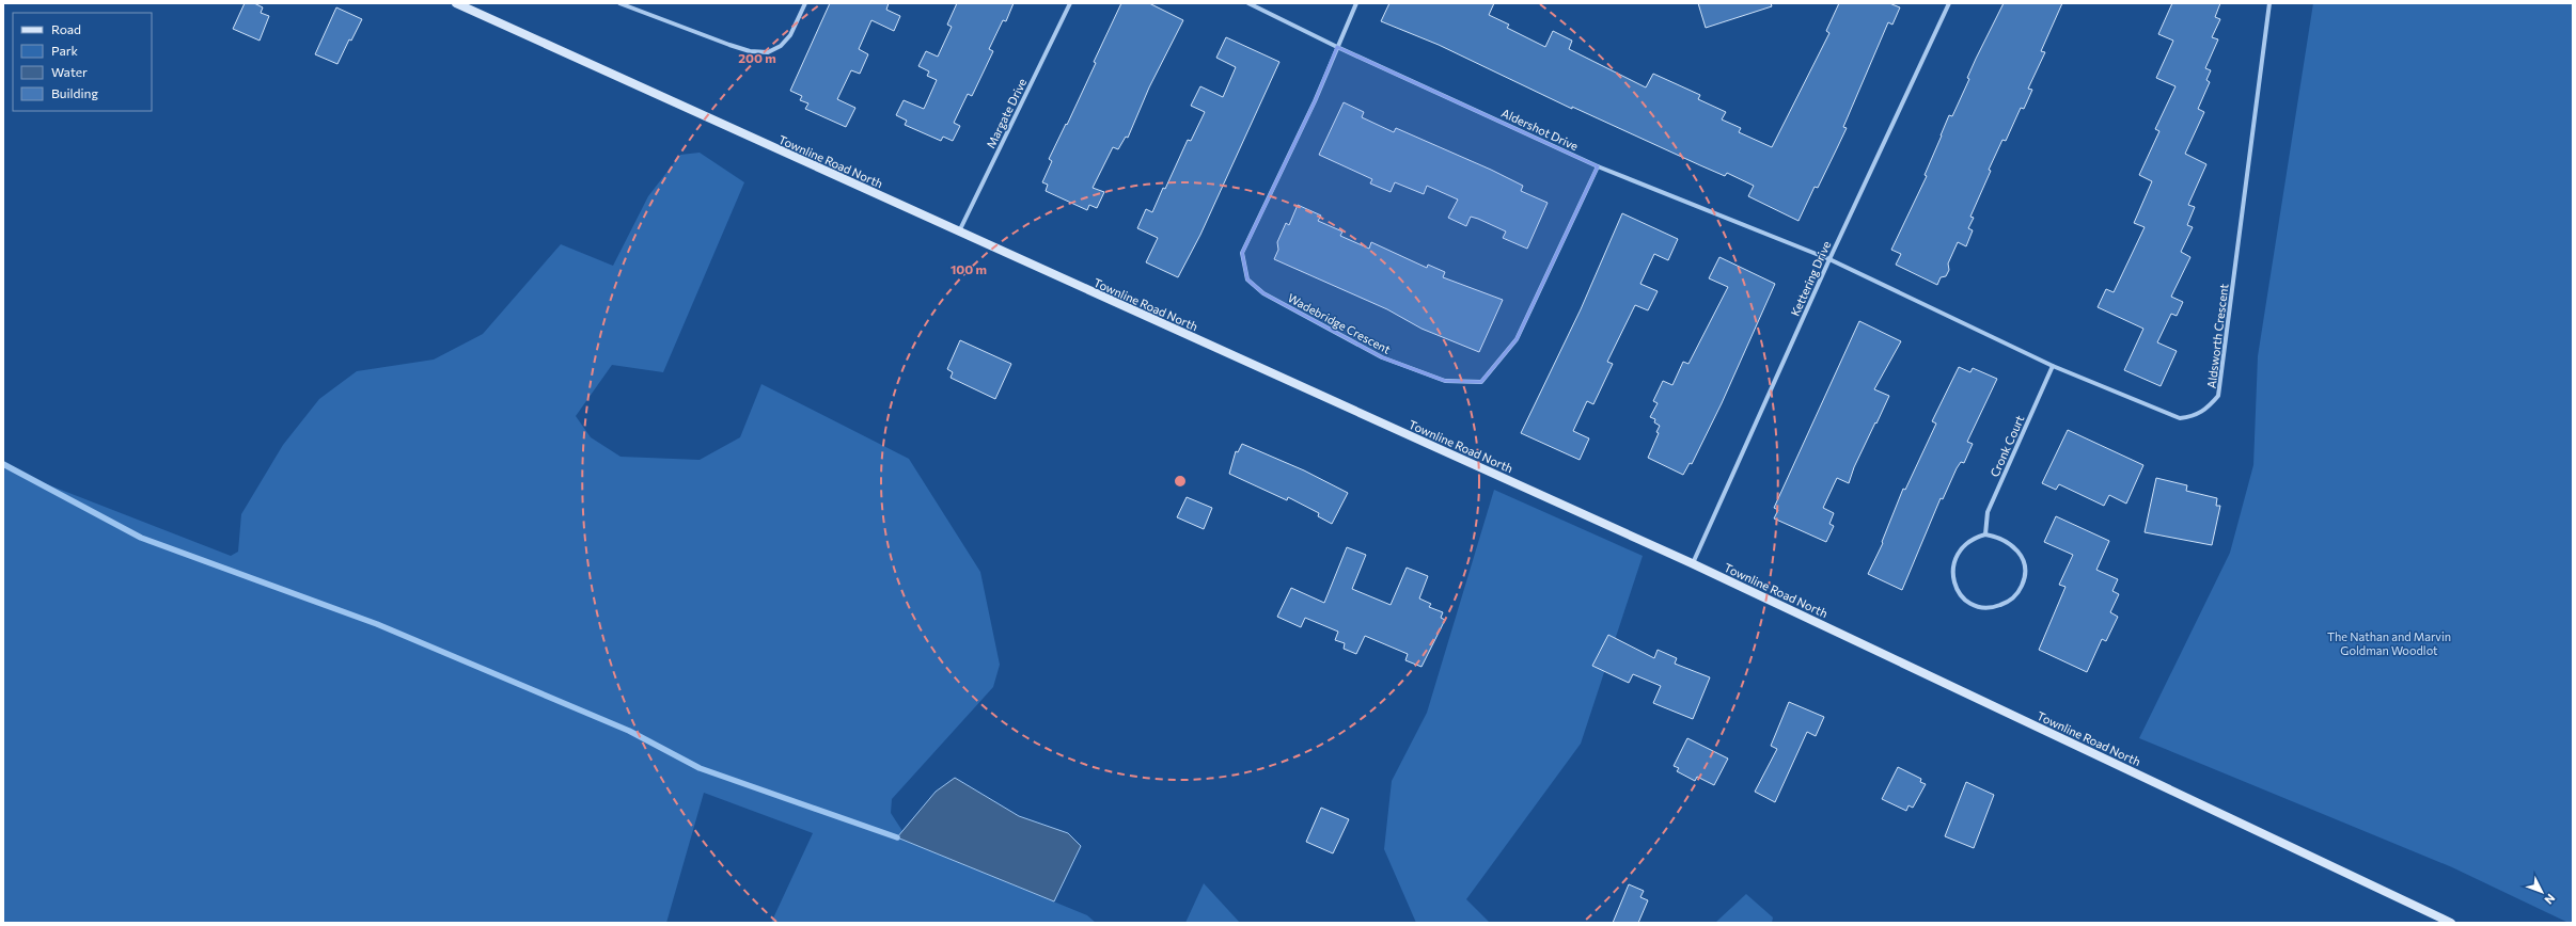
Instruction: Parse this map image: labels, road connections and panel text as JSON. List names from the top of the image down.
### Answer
{
  "streets": {
    "main road": ["Townline Road North"],
    "street": [
      "Margate Drive",
      "Aldershot Drive",
      "Kettering Drive",
      "Wadebridge Crescent",
      "Aldsworth Crescent",
      "Cronk Court"
    ]
  },
  "crossings": [
    ["Margate Drive", "Townline Road North"],
    ["Aldershot Drive", "Kettering Drive"],
    ["Aldershot Drive", "Wadebridge Crescent"],
    ["Aldershot Drive", "Aldsworth Crescent"],
    ["Townline Road North", "Kettering Drive"],
    ["Kettering Drive", "Aldsworth Crescent"],
    ["Aldsworth Crescent", "Cronk Court"]
  ],
  "parks": ["The Nathan and Marvin Goldman Woodlot"],
  "legend": [
    "Road",
    "Park",
    "Water",
    "Building"
  ],
  "north": "bottom right",
  "rings": ["200 m", "100 m"]
}
